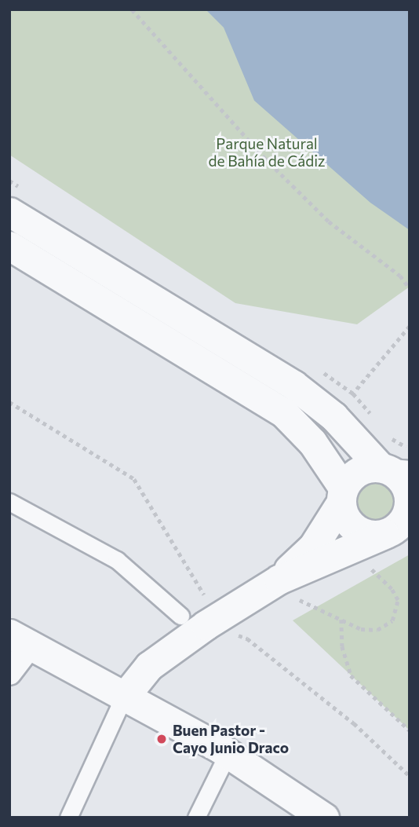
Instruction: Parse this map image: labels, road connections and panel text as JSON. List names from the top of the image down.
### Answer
{
  "parks": ["Parque Natural de Bahía de Cádiz"],
  "places": ["Buen Pastor - Cayo Junio Draco"]
}
